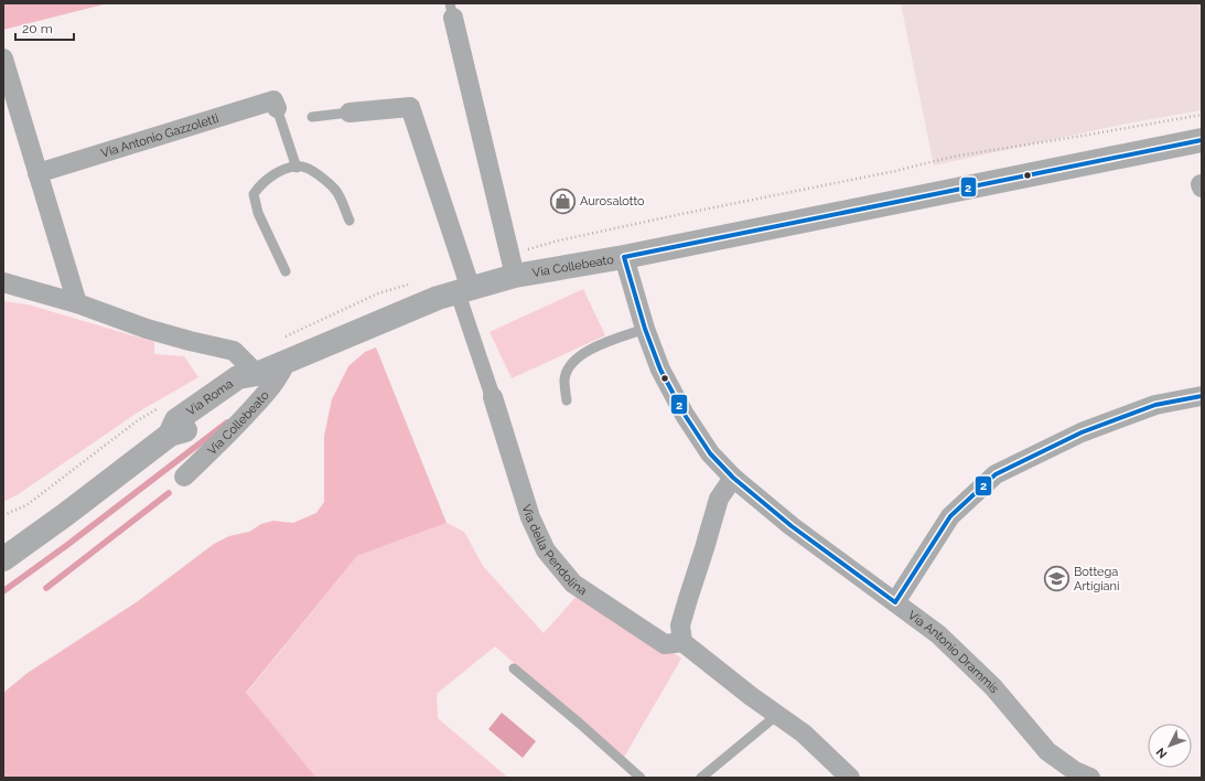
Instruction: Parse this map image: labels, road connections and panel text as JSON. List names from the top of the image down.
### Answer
{
  "streets": {
    "street": [
      "Via Antonio Gazzoletti",
      "Via Collebeato",
      "Via Roma",
      "Via della Pendolina",
      "Via Antonio Drammis"
    ]
  },
  "crossings": [
    ["Via Collebeato", "Via Roma"],
    ["Via Collebeato", "Via Antonio Drammis"]
  ],
  "places": {
    "shop": ["Aurosalotto"],
    "school or university": ["Bottega Artigiani"]
  },
  "lines": ["transit line 2"],
  "scale_bar": "20 m",
  "north": "bottom left"
}
